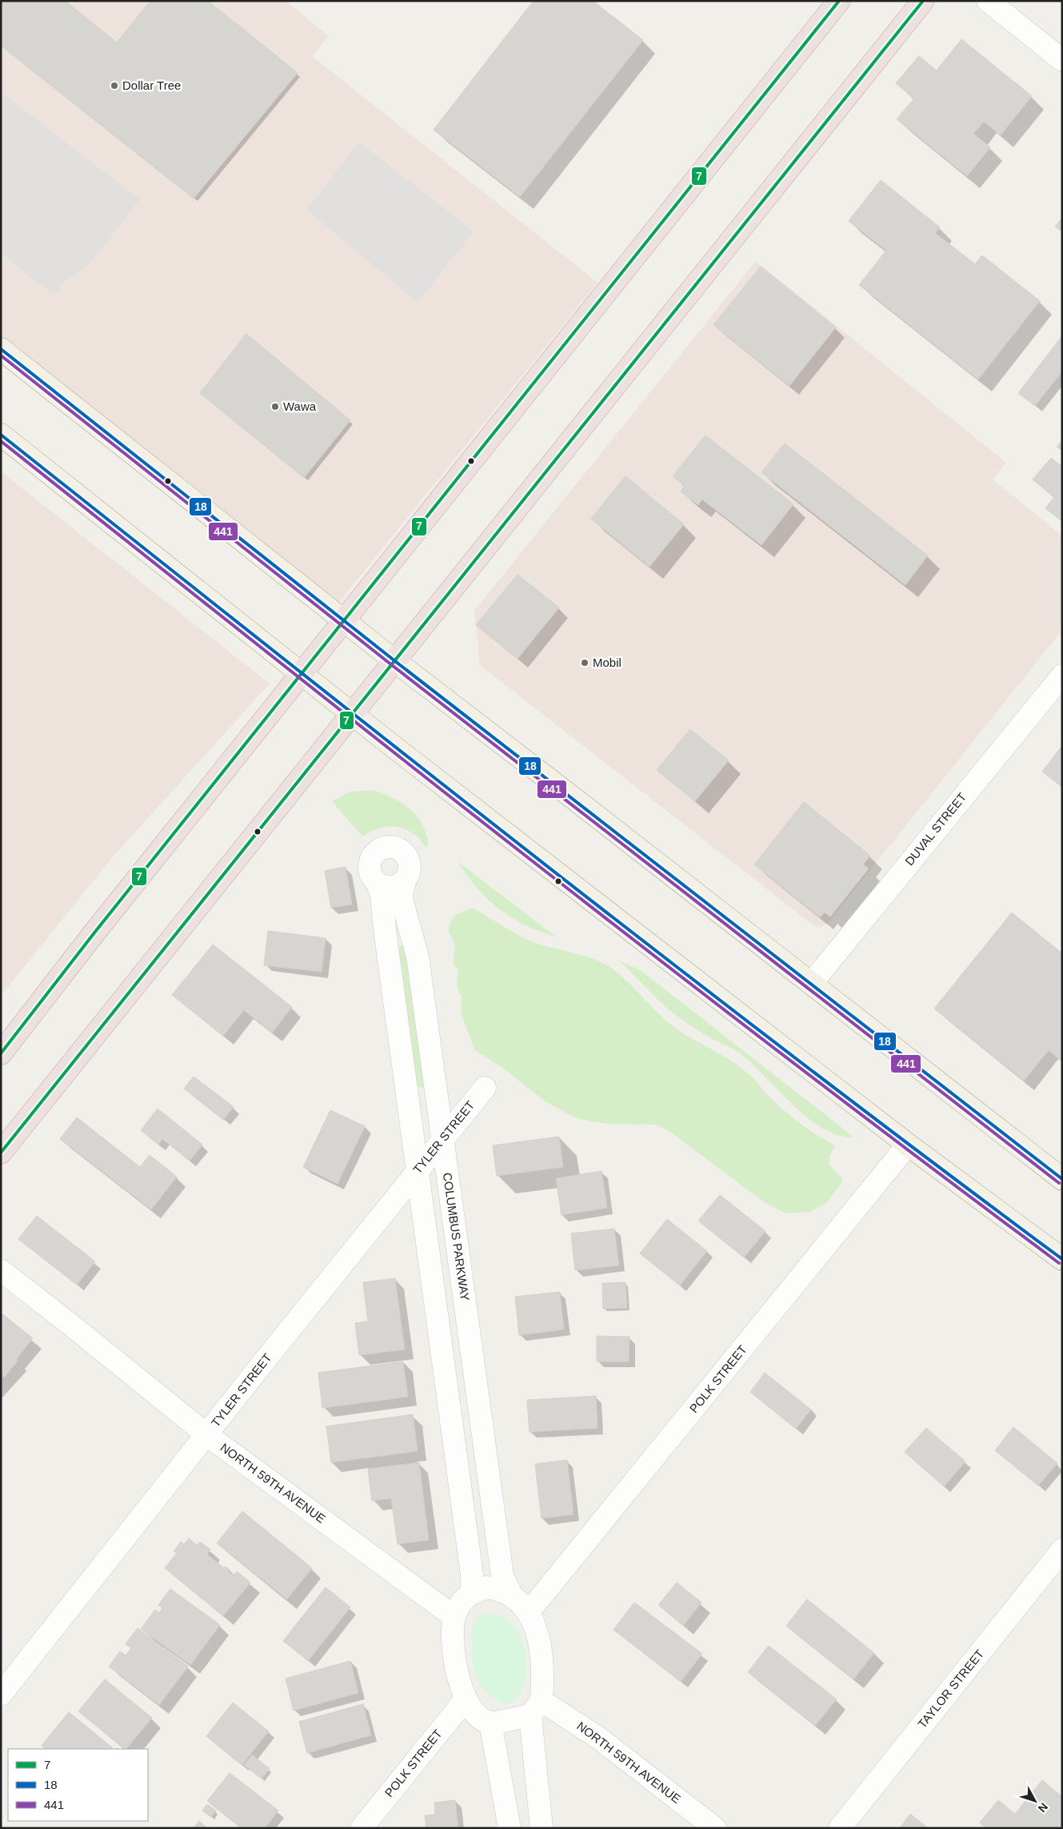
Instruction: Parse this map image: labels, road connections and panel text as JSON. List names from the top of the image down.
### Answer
{
  "streets": {
    "street": [
      "DUVAL STREET",
      "TYLER STREET",
      "COLUMBUS PARKWAY",
      "POLK STREET",
      "NORTH 59TH AVENUE",
      "TAYLOR STREET"
    ]
  },
  "crossings": [
    ["TYLER STREET", "COLUMBUS PARKWAY"],
    ["TYLER STREET", "NORTH 59TH AVENUE"],
    ["COLUMBUS PARKWAY", "POLK STREET"],
    ["COLUMBUS PARKWAY", "NORTH 59TH AVENUE"],
    ["POLK STREET", "NORTH 59TH AVENUE"]
  ],
  "places": ["Dollar Tree", "Wawa", "Mobil"],
  "lines": ["transit line 7", "transit line 18", "transit line 441"],
  "legend": ["7", "18", "441"],
  "north": "bottom right"
}
